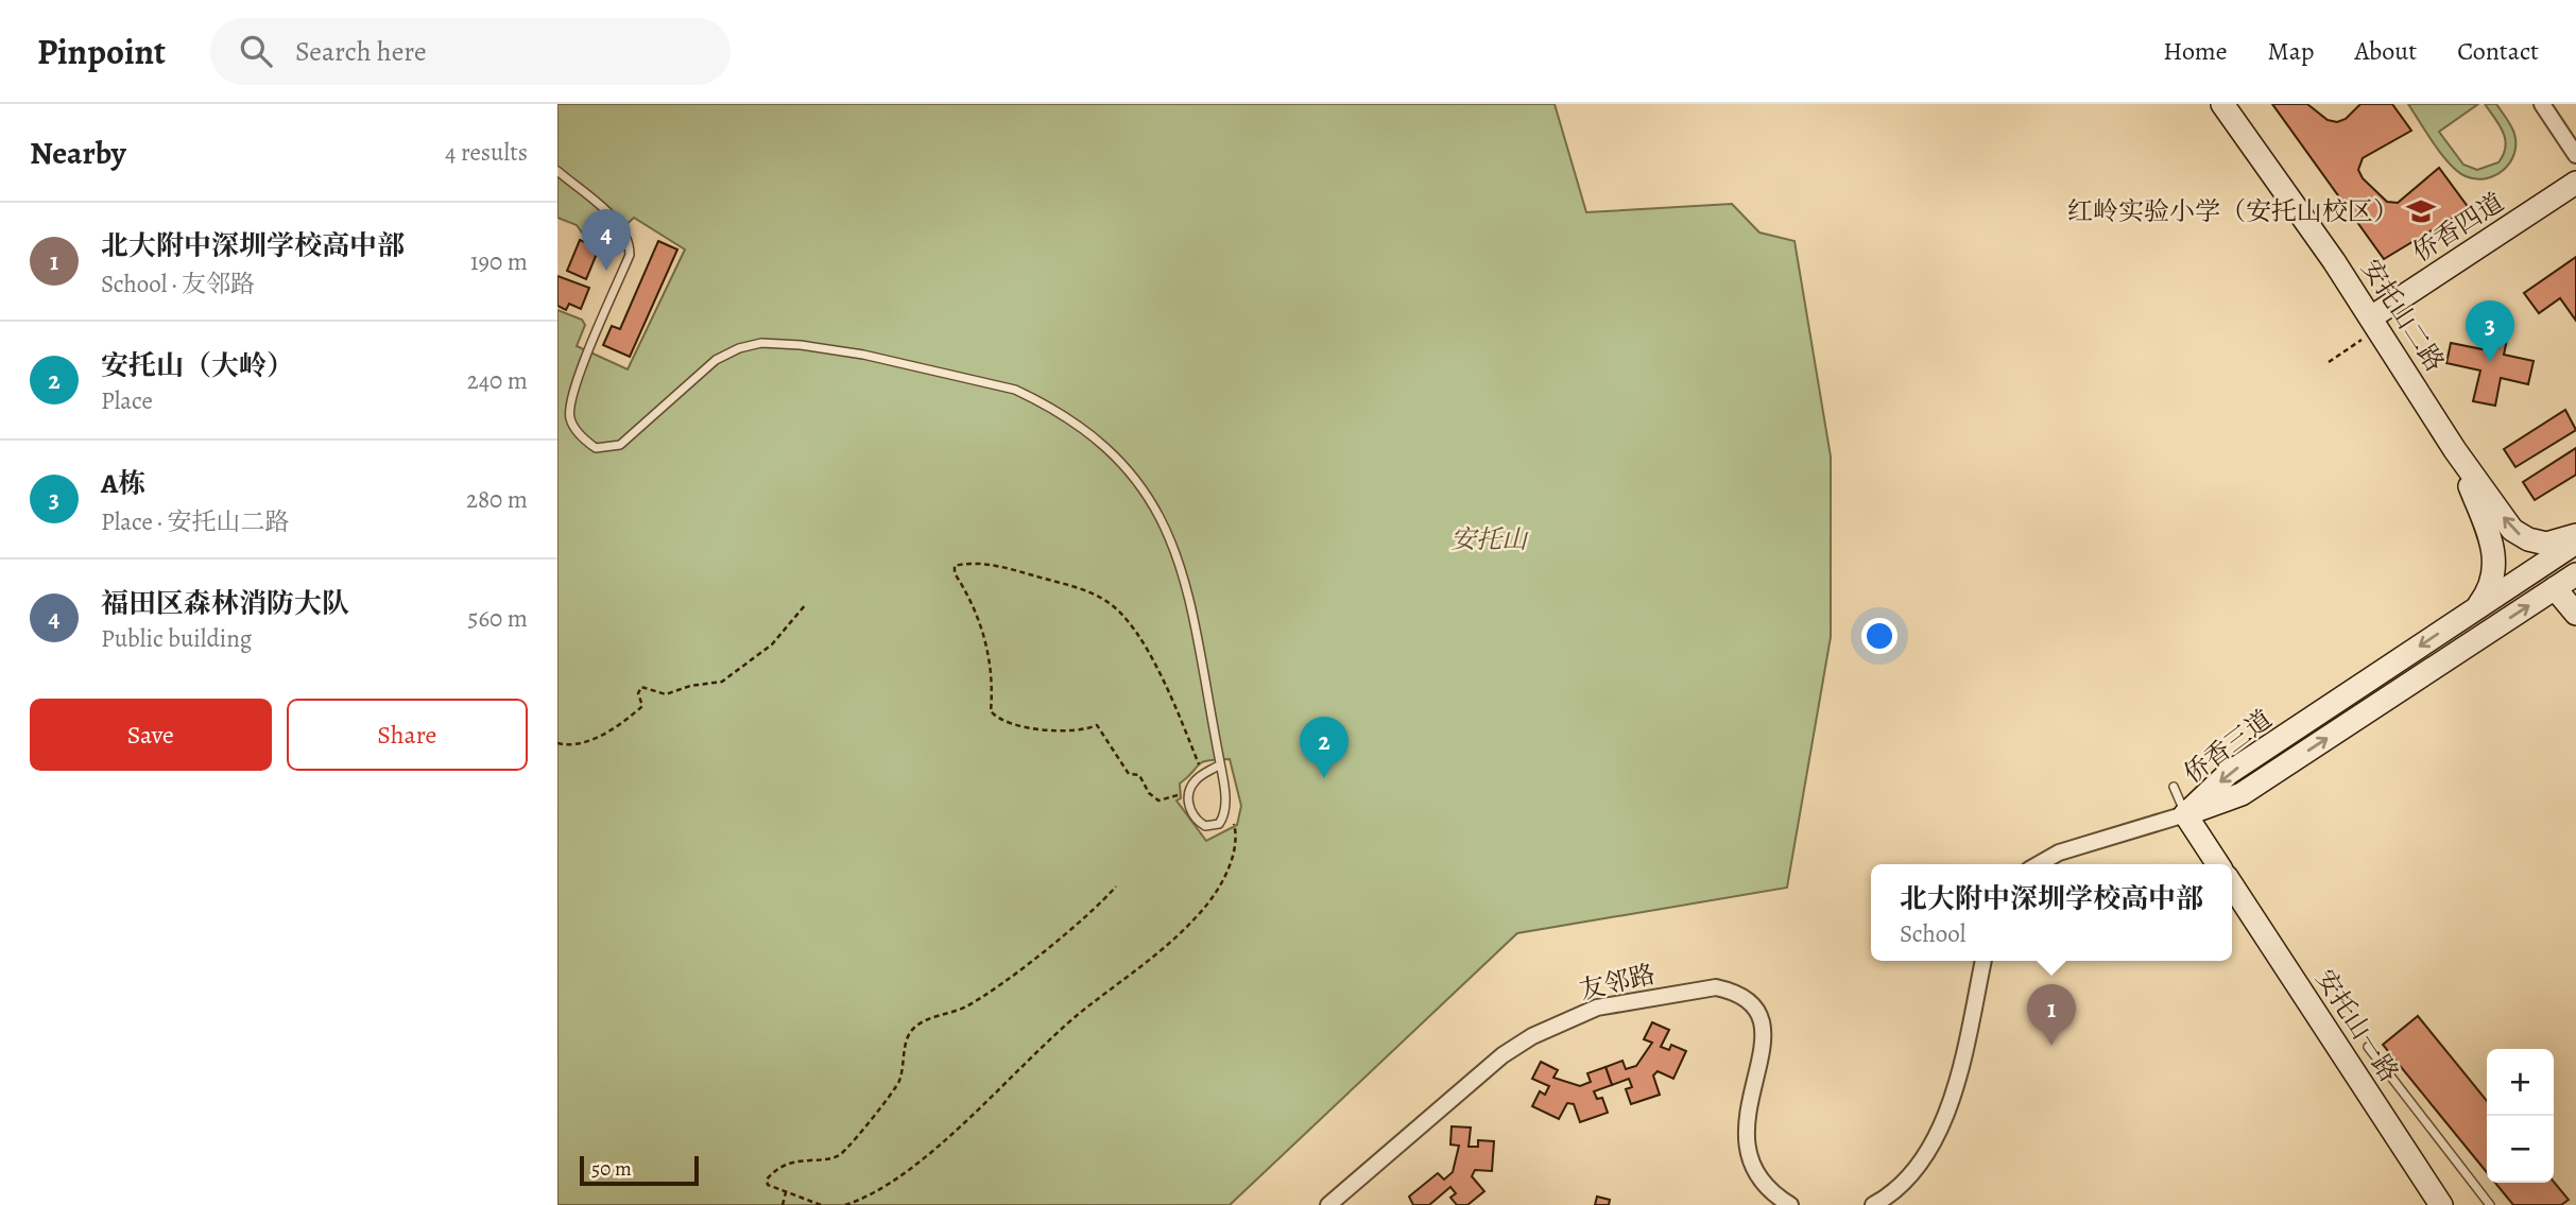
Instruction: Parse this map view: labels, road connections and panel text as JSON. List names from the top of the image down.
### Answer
{
  "streets": {
    "street": [
      "侨香四道",
      "安托山二路",
      "侨香三道",
      "友邻路",
      "安托山一路"
    ]
  },
  "crossings": [
    ["侨香四道", "安托山二路"]
  ],
  "parks": ["安托山"],
  "places": {
    "school or university": ["红岭实验小学（安托山校区）"]
  },
  "scale_bar": "50 m",
  "page": {
    "header": "Pinpoint",
    "search": "Search here",
    "nav": [
      "Home",
      "Map",
      "About",
      "Contact"
    ],
    "heading": ["Nearby", "4 results"],
    "list": [
      {
        "mark": "1",
        "name": "北大附中深圳学校高中部",
        "note": "School · 友邻路",
        "value": "190 m"
      },
      {
        "mark": "2",
        "name": "安托山（大岭）",
        "note": "Place",
        "value": "240 m"
      },
      {
        "mark": "3",
        "name": "A栋",
        "note": "Place · 安托山二路",
        "value": "280 m"
      },
      {
        "mark": "4",
        "name": "福田区森林消防大队",
        "note": "Public building",
        "value": "560 m"
      }
    ],
    "pins": [
      "4",
      "3",
      "2",
      "1"
    ],
    "buttons": ["Save", "Share"],
    "popup": ["北大附中深圳学校高中部", "School"],
    "map_buttons": ["+", "−"],
    "scale": "50 m"
  }
}
